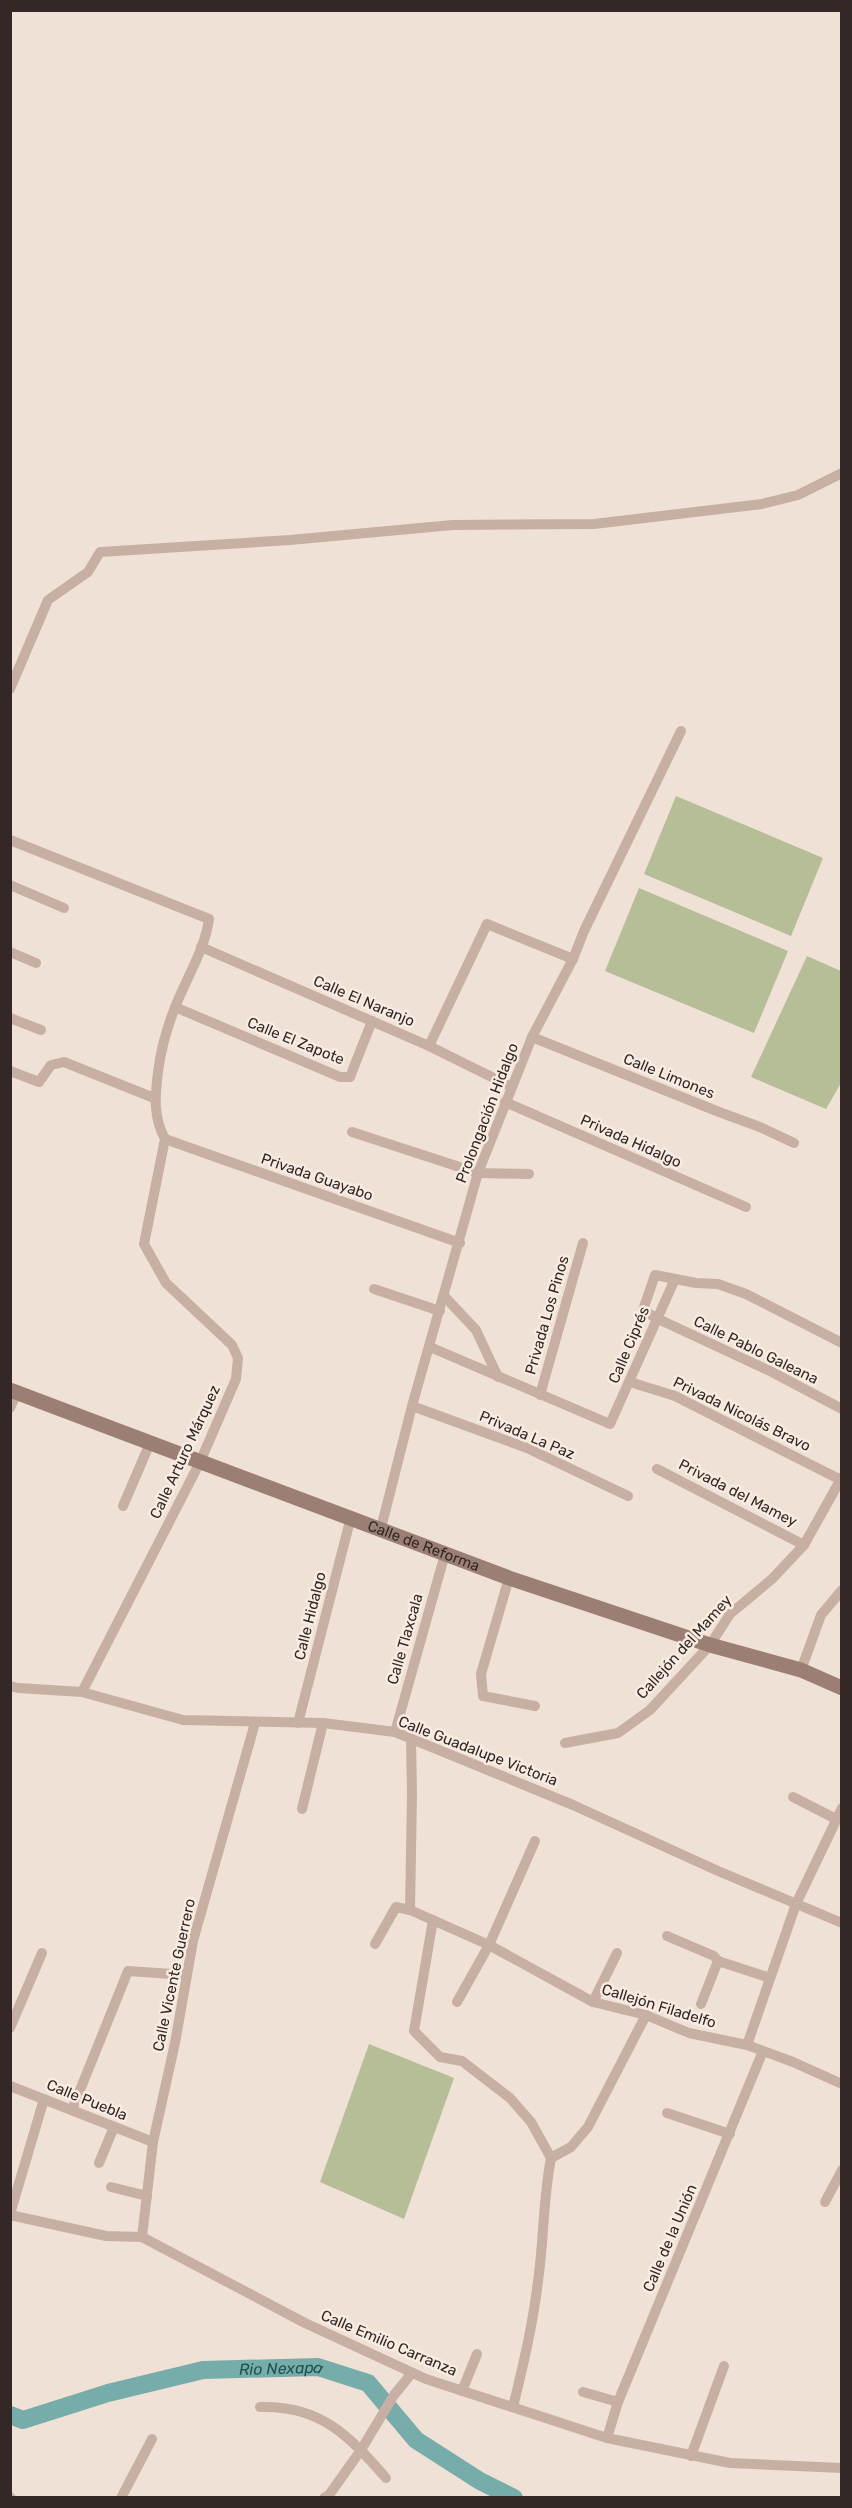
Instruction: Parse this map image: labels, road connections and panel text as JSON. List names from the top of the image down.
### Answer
{
  "streets": {
    "main road": ["Calle de Reforma"],
    "street": [
      "Calle El Naranjo",
      "Calle El Zapote",
      "Calle Limones",
      "Prolongación Hidalgo",
      "Privada Hidalgo",
      "Privada Guayabo",
      "Privada Los Pinos",
      "Calle Ciprés",
      "Calle Pablo Galeana",
      "Privada Nicolás Bravo",
      "Privada La Paz",
      "Calle Arturo Márquez",
      "Privada del Mamey",
      "Calle Hidalgo",
      "Calle Tlaxcala",
      "Callejón del Mamey",
      "Calle Guadalupe Victoria",
      "Calle Vicente Guerrero",
      "Callejón Filadelfo",
      "Calle Puebla",
      "Calle de la Unión",
      "Calle Emilio Carranza"
    ]
  },
  "crossings": [
    ["Calle El Naranjo", "Calle El Zapote"],
    ["Calle El Naranjo", "Prolongación Hidalgo"],
    ["Calle El Naranjo", "Calle Arturo Márquez"],
    ["Calle El Zapote", "Calle Arturo Márquez"],
    ["Calle Limones", "Prolongación Hidalgo"],
    ["Prolongación Hidalgo", "Privada Hidalgo"],
    ["Prolongación Hidalgo", "Privada Guayabo"],
    ["Prolongación Hidalgo", "Privada La Paz"],
    ["Prolongación Hidalgo", "Calle de Reforma"],
    ["Privada Guayabo", "Calle Arturo Márquez"],
    ["Privada Los Pinos", "Calle Ciprés"],
    ["Calle Ciprés", "Calle Pablo Galeana"],
    ["Calle Ciprés", "Privada Nicolás Bravo"],
    ["Privada Nicolás Bravo", "Callejón del Mamey"],
    ["Calle Arturo Márquez", "Calle de Reforma"],
    ["Calle Arturo Márquez", "Calle Guadalupe Victoria"],
    ["Privada del Mamey", "Callejón del Mamey"],
    ["Calle de Reforma", "Calle Hidalgo"],
    ["Calle de Reforma", "Calle Tlaxcala"],
    ["Calle de Reforma", "Callejón del Mamey"],
    ["Calle Hidalgo", "Calle Guadalupe Victoria"],
    ["Calle Tlaxcala", "Calle Guadalupe Victoria"],
    ["Calle Guadalupe Victoria", "Calle Vicente Guerrero"],
    ["Calle Vicente Guerrero", "Calle Puebla"],
    ["Calle Vicente Guerrero", "Calle Emilio Carranza"],
    ["Callejón Filadelfo", "Calle de la Unión"],
    ["Calle de la Unión", "Calle Emilio Carranza"]
  ],
  "water": ["Rio Nexapa"]
}
